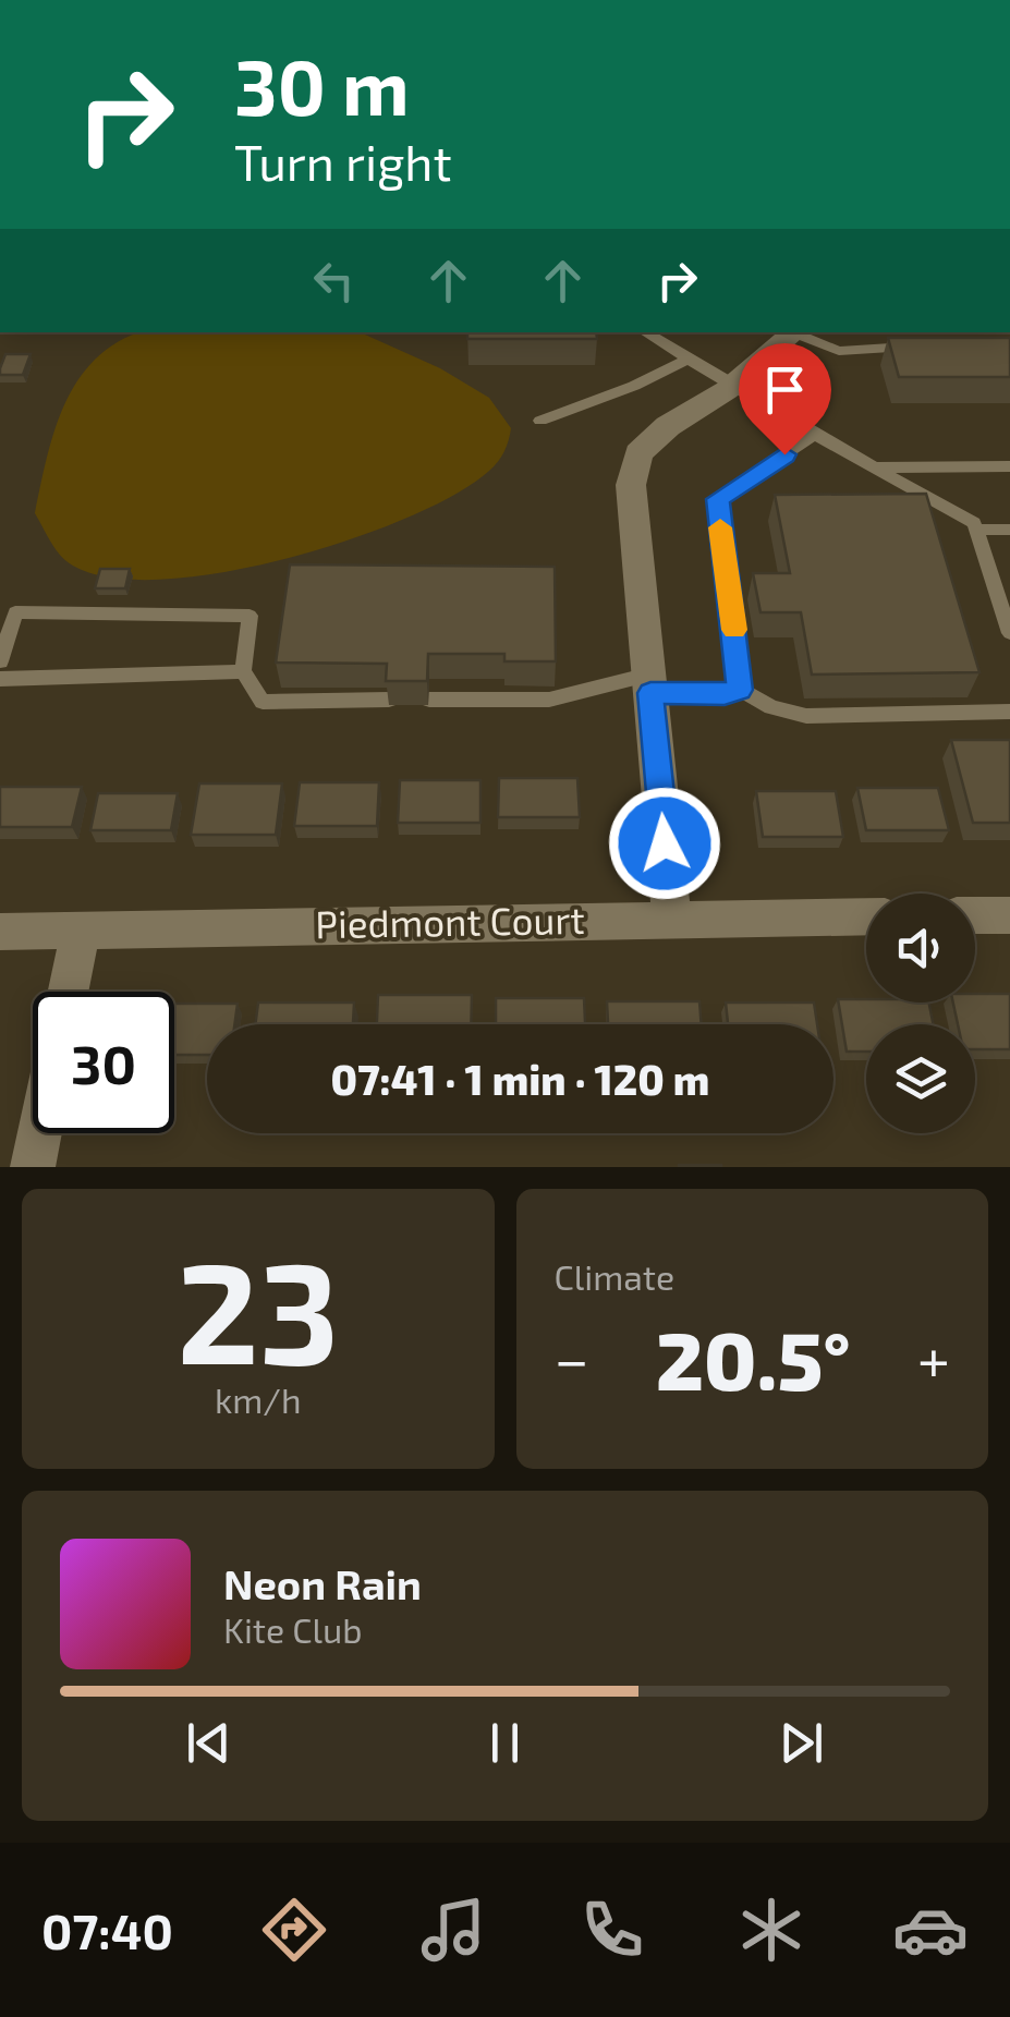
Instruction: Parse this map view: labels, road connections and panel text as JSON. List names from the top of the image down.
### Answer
{
  "streets": {
    "street": ["Piedmont Court"]
  },
  "page": {
    "turn": ["30 m", "Turn right"],
    "limit": "30",
    "trip": "07:41 · 1 min · 120 m",
    "tile": [
      ["23", "km/h"],
      "Climate"
    ],
    "heat": ["−", "20.5°", "+"],
    "song": ["Neon Rain", "Kite Club"],
    "tabs": "07:40"
  }
}
